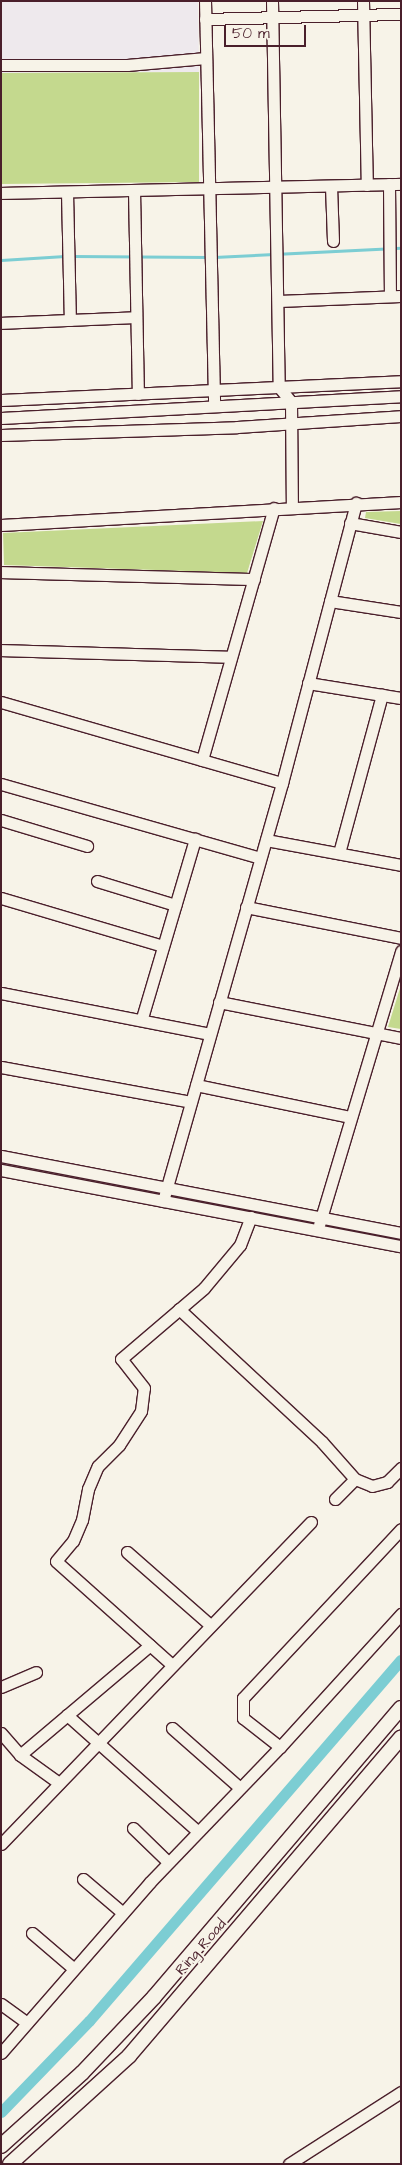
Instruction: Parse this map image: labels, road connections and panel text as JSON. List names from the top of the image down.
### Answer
{
  "streets": {
    "main road": ["Ring Road"]
  },
  "scale_bar": "50 m"
}
